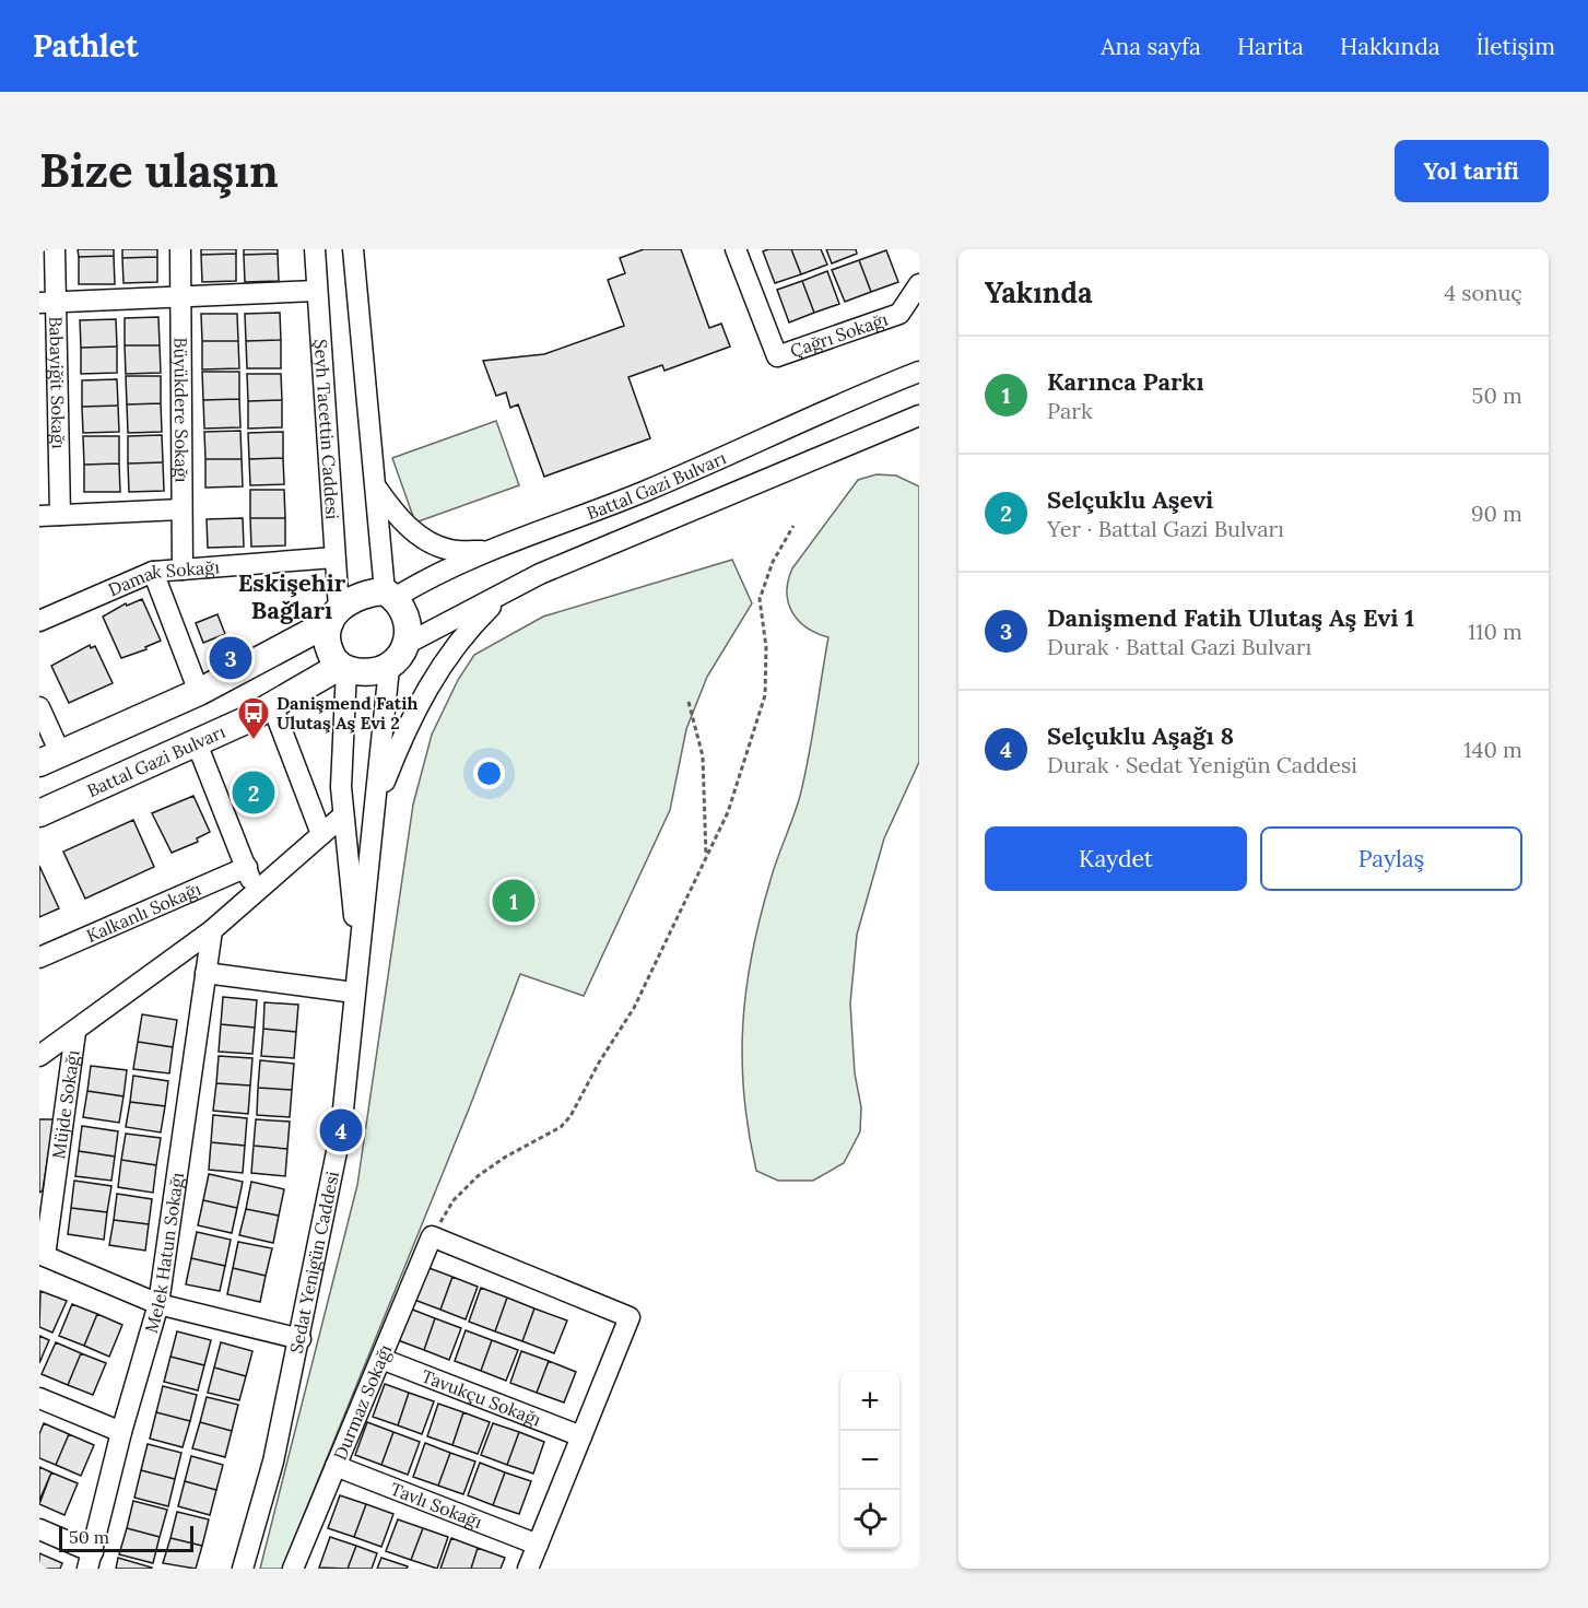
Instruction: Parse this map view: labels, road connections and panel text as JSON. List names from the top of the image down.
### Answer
{
  "streets": {
    "main road": ["Battal Gazi Bulvarı"],
    "street": [
      "Çağrı Sokağı",
      "Babayiğit Sokağı",
      "Büyükdere Sokağı",
      "Şeyh Tacettin Caddesi",
      "Damak Sokağı",
      "Kalkanlı Sokağı",
      "Müjde Sokağı",
      "Melek Hatun Sokağı",
      "Sedat Yenigün Caddesi",
      "Tavukçu Sokağı",
      "Durmaz Sokağı",
      "Tavlı Sokağı"
    ]
  },
  "crossings": [
    ["Büyükdere Sokağı", "Damak Sokağı"],
    ["Şeyh Tacettin Caddesi", "Battal Gazi Bulvarı"],
    ["Şeyh Tacettin Caddesi", "Damak Sokağı"],
    ["Tavukçu Sokağı", "Durmaz Sokağı"],
    ["Durmaz Sokağı", "Tavlı Sokağı"]
  ],
  "districts": ["Eskişehir Bağları"],
  "places": {
    "bus stop": ["Danişmend Fatih Ulutaş Aş Evi 2"]
  },
  "scale_bar": "50 m",
  "page": {
    "header": "Pathlet",
    "nav": [
      "Ana sayfa",
      "Harita",
      "Hakkında",
      "İletişim"
    ],
    "buttons": [
      "Yol tarifi",
      ["Kaydet", "Paylaş"]
    ],
    "title": "Bize ulaşın",
    "heading": ["Yakında", "4 sonuç"],
    "list": [
      {
        "mark": "1",
        "name": "Karınca Parkı",
        "note": "Park",
        "value": "50 m"
      },
      {
        "mark": "2",
        "name": "Selçuklu Aşevi",
        "note": "Yer · Battal Gazi Bulvarı",
        "value": "90 m"
      },
      {
        "mark": "3",
        "name": "Danişmend Fatih Ulutaş Aş Evi 1",
        "note": "Durak · Battal Gazi Bulvarı",
        "value": "110 m"
      },
      {
        "mark": "4",
        "name": "Selçuklu Aşağı 8",
        "note": "Durak · Sedat Yenigün Caddesi",
        "value": "140 m"
      }
    ],
    "pins": [
      "3",
      "2",
      "1",
      "4"
    ],
    "map_buttons": ["+", "−"],
    "scale": "50 m"
  }
}
